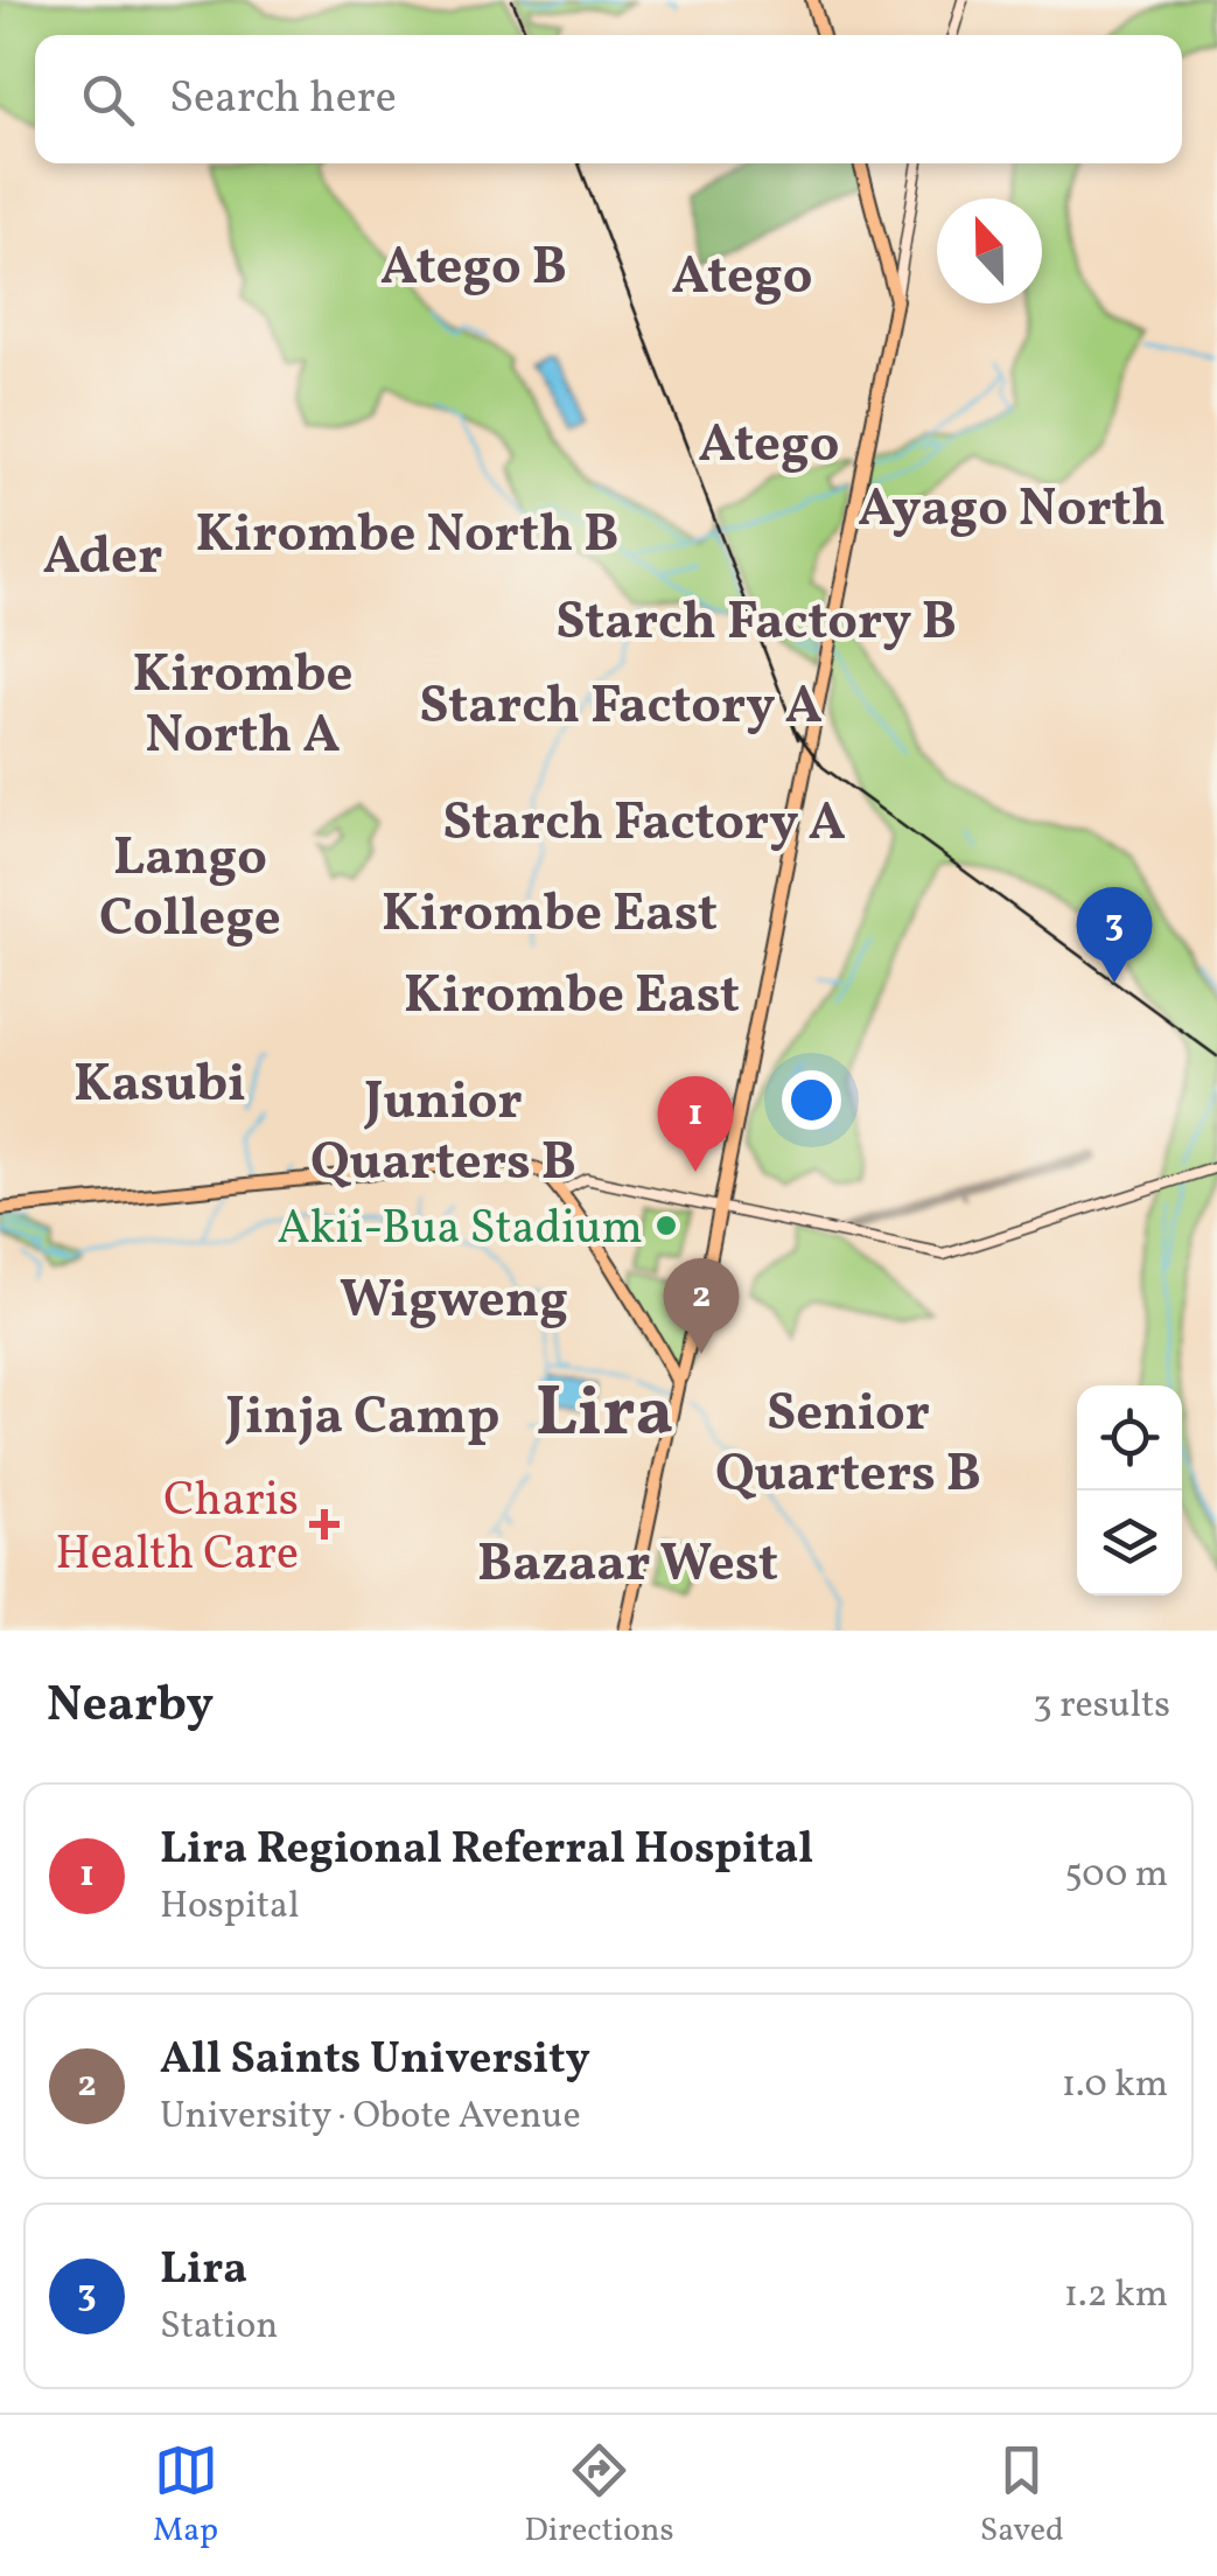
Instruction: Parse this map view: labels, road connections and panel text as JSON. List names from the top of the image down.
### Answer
{
  "districts": [
    "Atego B",
    "Atego",
    "Atego",
    "Ayago North",
    "Kirombe North B",
    "Ader",
    "Starch Factory B",
    "Kirombe North A",
    "Starch Factory A",
    "Starch Factory A",
    "Lango College",
    "Kirombe East",
    "Kirombe East",
    "Kasubi",
    "Junior Quarters B",
    "Wigweng",
    "Lira",
    "Senior Quarters B",
    "Jinja Camp",
    "Bazaar West"
  ],
  "places": {
    "other": ["Akii-Bua Stadium"],
    "health": ["Charis Health Care"]
  },
  "north": "top",
  "page": {
    "search": "Search here",
    "pins": ["3", "1", "2"],
    "heading": ["Nearby", "3 results"],
    "list": [
      {
        "mark": "1",
        "name": "Lira Regional Referral Hospital",
        "note": "Hospital",
        "value": "500 m"
      },
      {
        "mark": "2",
        "name": "All Saints University",
        "note": "University · Obote Avenue",
        "value": "1.0 km"
      },
      {
        "mark": "3",
        "name": "Lira",
        "note": "Station",
        "value": "1.2 km"
      }
    ],
    "nav": ["Map", "Directions", "Saved"]
  }
}
